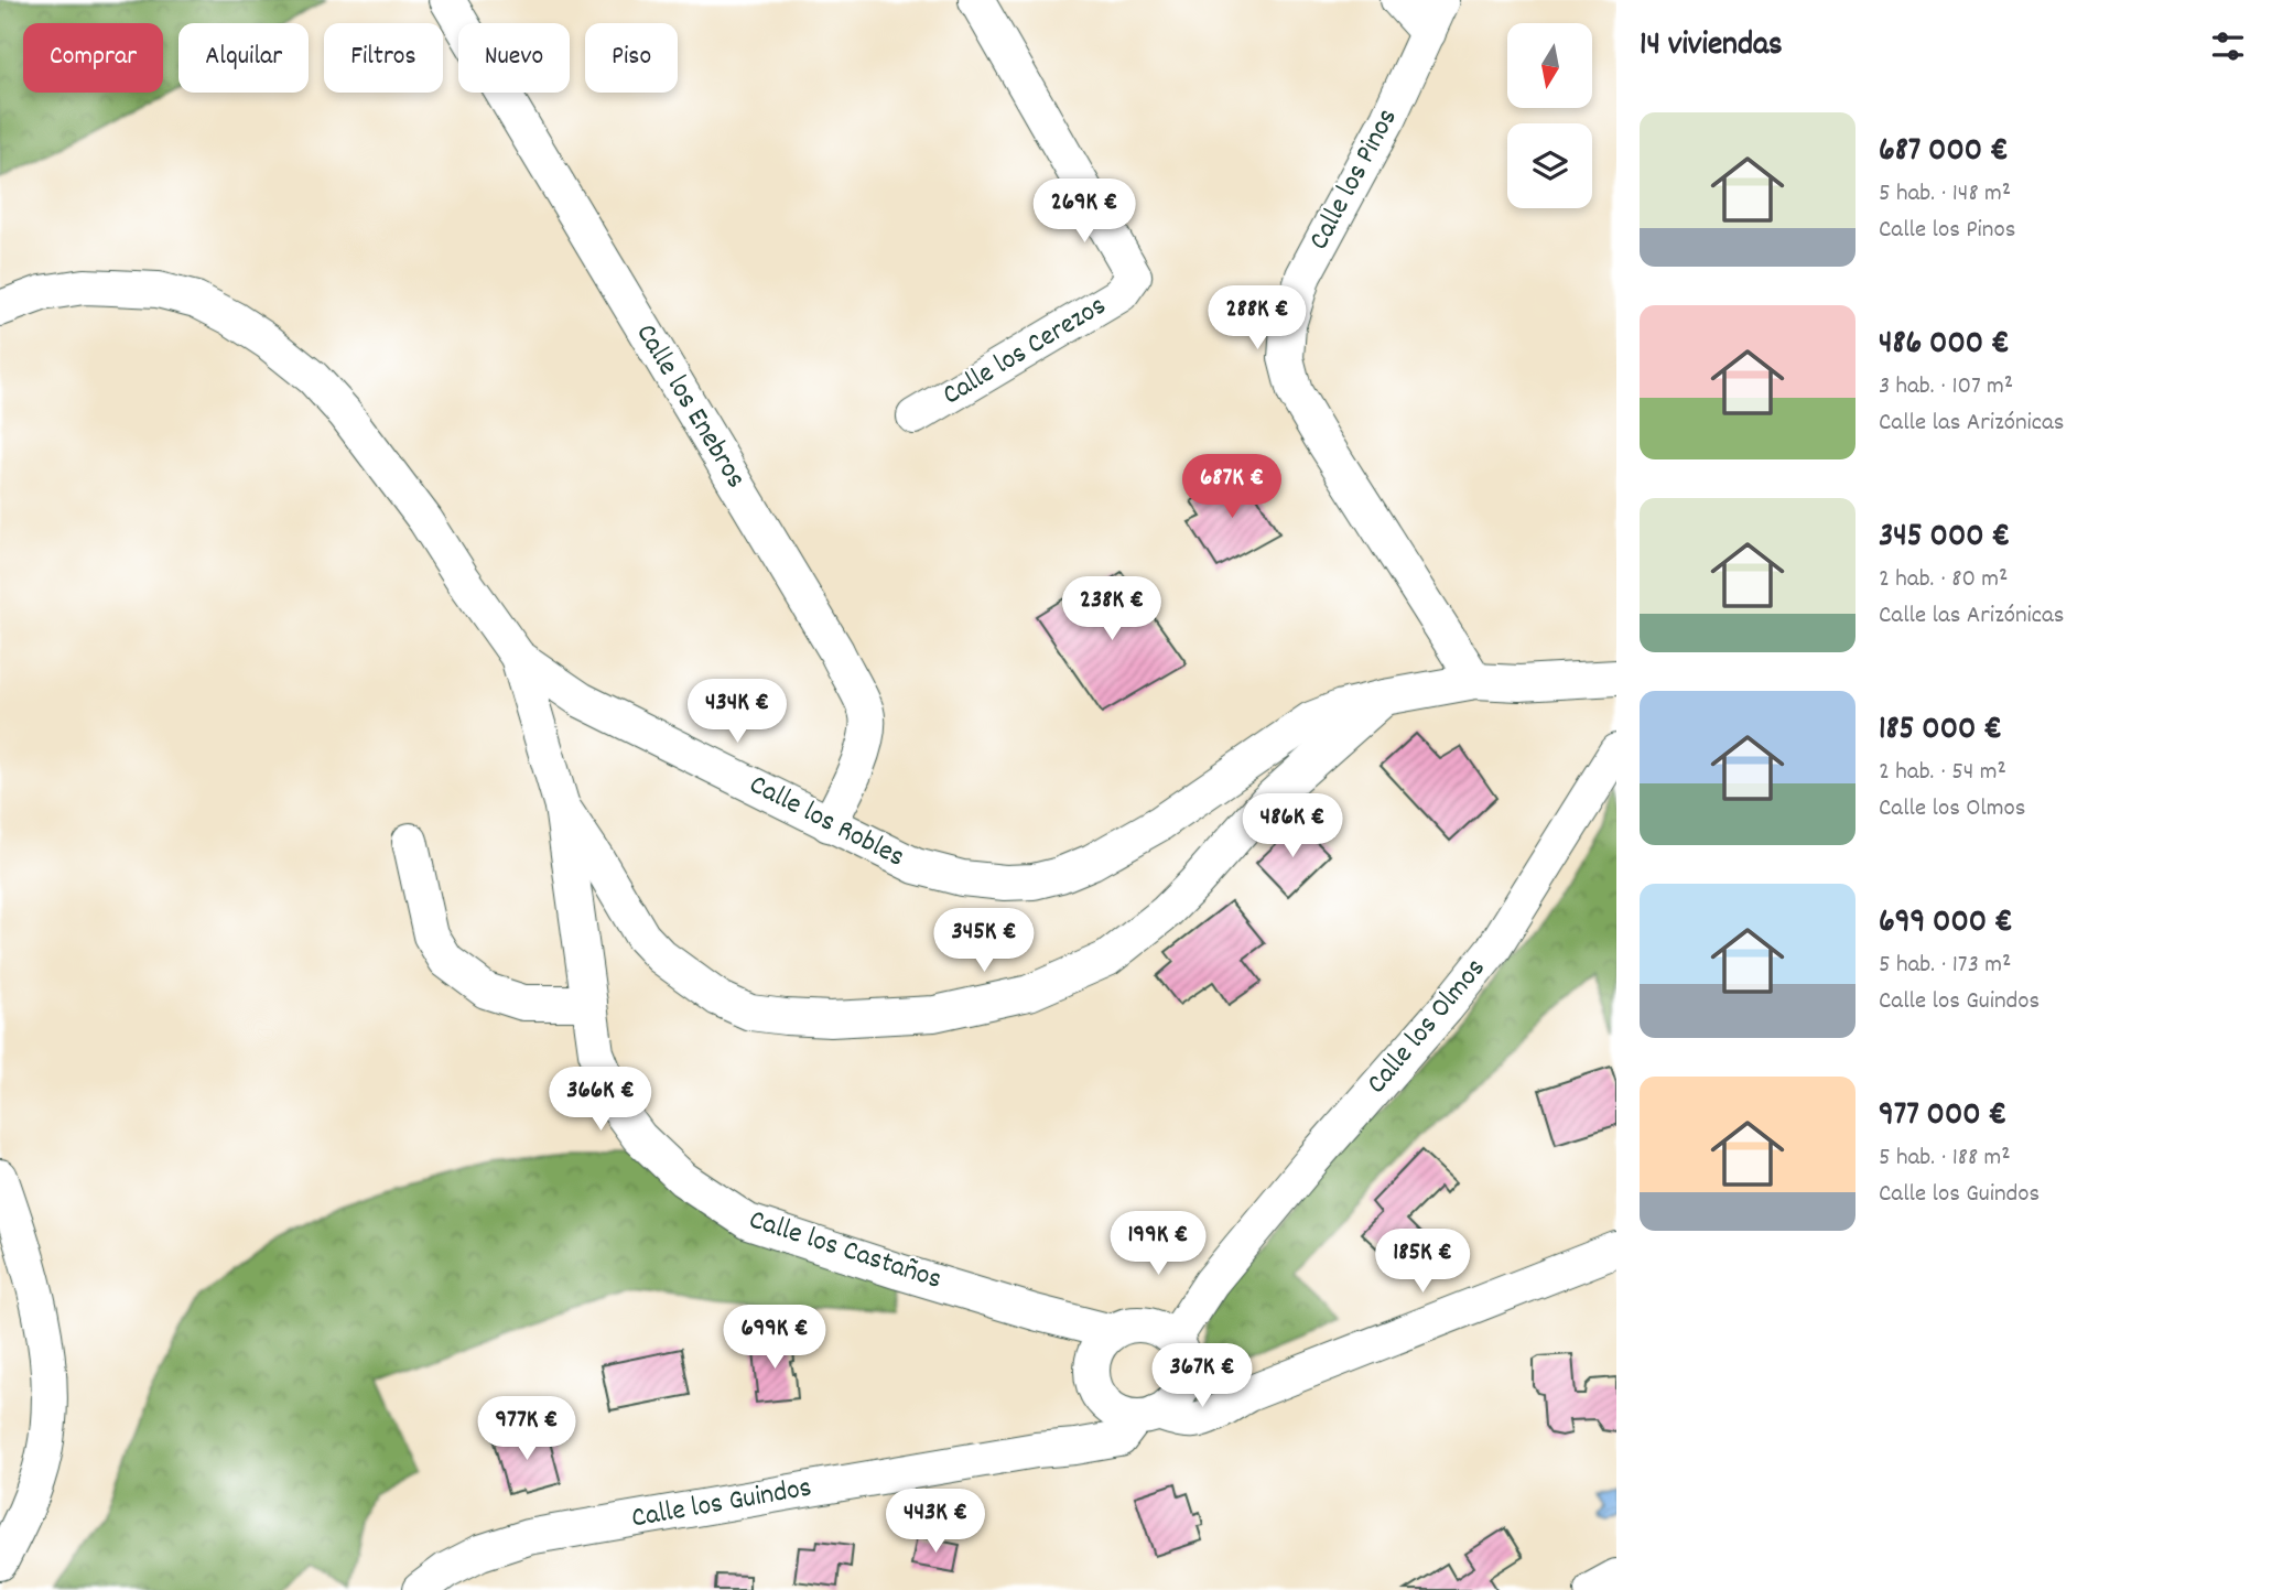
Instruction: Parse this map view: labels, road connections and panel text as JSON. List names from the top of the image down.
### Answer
{
  "streets": {
    "street": [
      "Calle los Pinos",
      "Calle los Cerezos",
      "Calle los Enebros",
      "Calle los Robles",
      "Calle los Olmos",
      "Calle los Castaños",
      "Calle los Guindos"
    ]
  },
  "crossings": [
    ["Calle los Pinos", "Calle los Robles"],
    ["Calle los Enebros", "Calle los Robles"],
    ["Calle los Robles", "Calle los Castaños"],
    ["Calle los Olmos", "Calle los Castaños"],
    ["Calle los Olmos", "Calle los Guindos"],
    ["Calle los Castaños", "Calle los Guindos"]
  ],
  "north": "bottom",
  "page": {
    "heading": "14 viviendas",
    "chip": [
      "Comprar",
      "Alquilar",
      "Filtros",
      "Nuevo",
      "Piso"
    ],
    "list": [
      {
        "name": "687 000 €",
        "note": "5 hab. · 148 m² · Calle los Pinos"
      },
      {
        "name": "486 000 €",
        "note": "3 hab. · 107 m² · Calle las Arizónicas"
      },
      {
        "name": "345 000 €",
        "note": "2 hab. · 80 m² · Calle las Arizónicas"
      },
      {
        "name": "185 000 €",
        "note": "2 hab. · 54 m² · Calle los Olmos"
      },
      {
        "name": "699 000 €",
        "note": "5 hab. · 173 m² · Calle los Guindos"
      },
      {
        "name": "977 000 €",
        "note": "5 hab. · 188 m² · Calle los Guindos"
      }
    ],
    "price": [
      "269K €",
      "288K €",
      "687K €",
      "238K €",
      "434K €",
      "486K €",
      "345K €",
      "366K €",
      "199K €",
      "185K €",
      "699K €",
      "367K €",
      "977K €",
      "443K €"
    ]
  }
}
